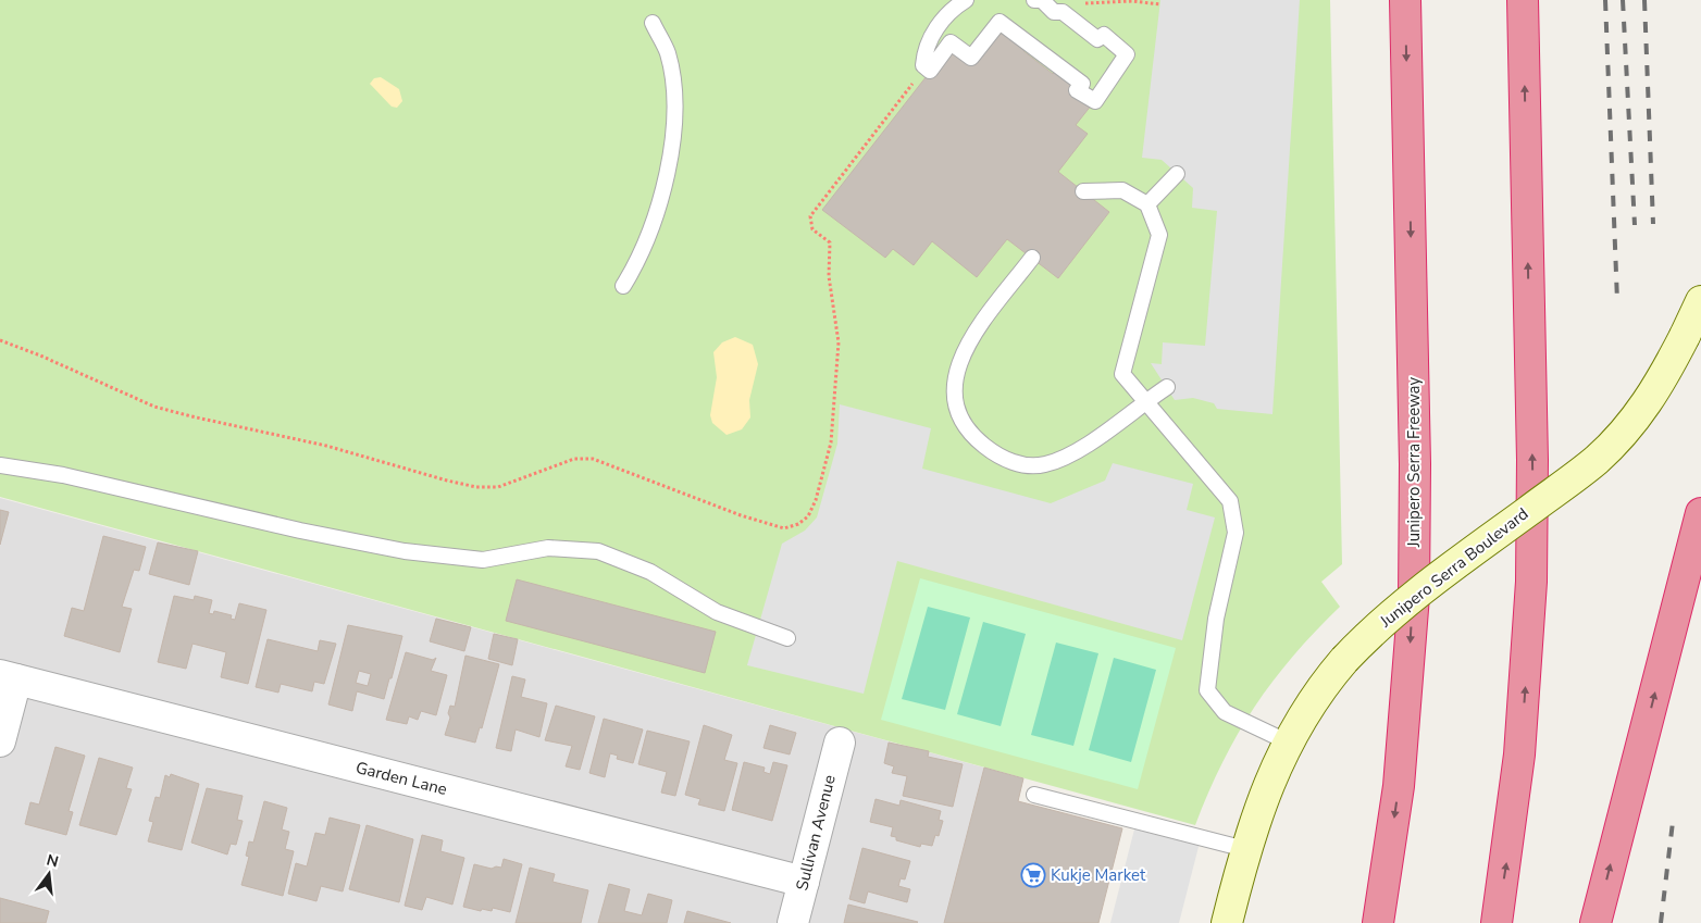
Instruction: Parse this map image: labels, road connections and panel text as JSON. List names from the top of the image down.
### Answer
{
  "streets": {
    "highway": ["Junipero Serra Freeway"],
    "main road": ["Junipero Serra Boulevard"],
    "street": ["Garden Lane", "Sullivan Avenue"]
  },
  "crossings": [
    ["Garden Lane", "Sullivan Avenue"]
  ],
  "places": {
    "supermarket": ["Kukje Market"]
  },
  "north": "top"
}
